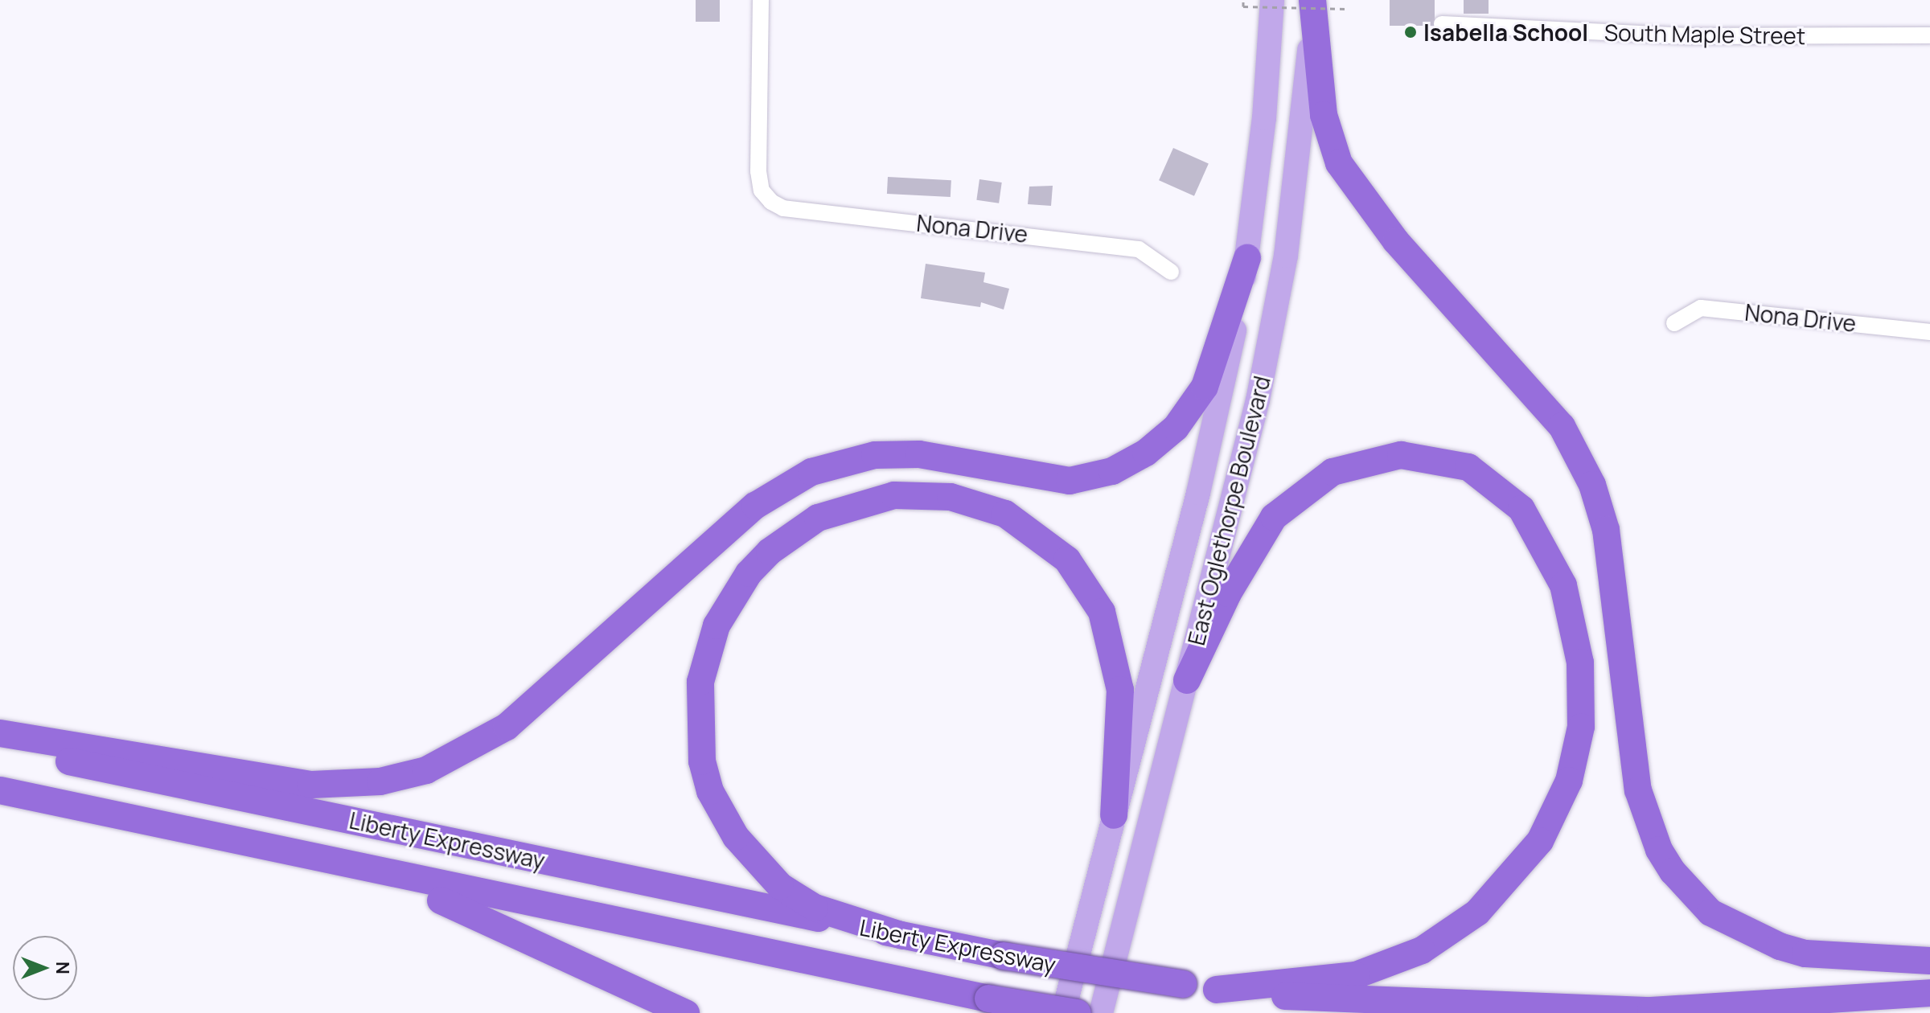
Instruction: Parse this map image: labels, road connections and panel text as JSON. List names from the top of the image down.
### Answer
{
  "streets": {
    "highway": ["Liberty Expressway"],
    "main road": ["East Oglethorpe Boulevard"],
    "street": ["South Maple Street", "Nona Drive"]
  },
  "places": ["Isabella School"],
  "north": "right"
}
